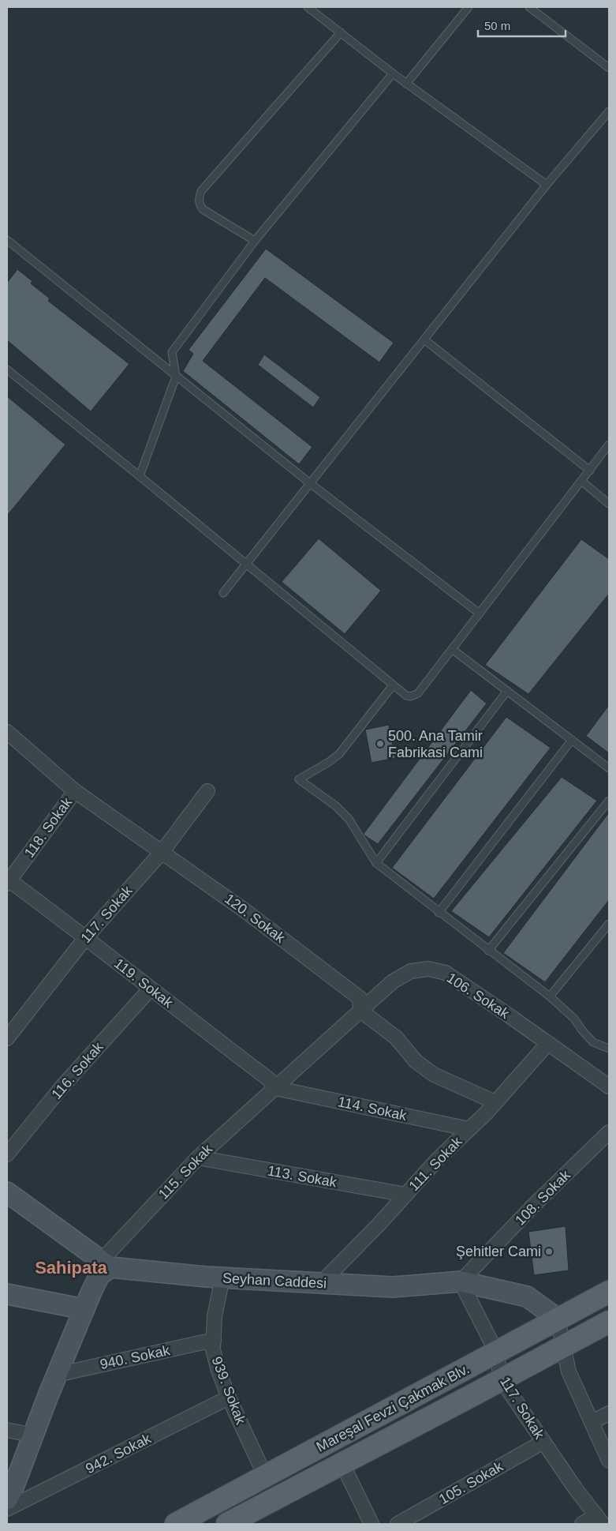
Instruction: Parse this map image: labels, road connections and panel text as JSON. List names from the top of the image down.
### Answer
{
  "streets": {
    "main road": ["Seyhan Caddesi", "Mareşal Fevzi Çakmak Blv."],
    "street": [
      "118. Sokak",
      "117. Sokak",
      "120. Sokak",
      "119. Sokak",
      "106. Sokak",
      "116. Sokak",
      "114. Sokak",
      "111. Sokak",
      "115. Sokak",
      "113. Sokak",
      "108. Sokak",
      "940. Sokak",
      "939. Sokak",
      "942. Sokak",
      "105. Sokak"
    ]
  },
  "crossings": [
    ["118. Sokak", "120. Sokak"],
    ["118. Sokak", "119. Sokak"],
    ["117. Sokak", "120. Sokak"],
    ["117. Sokak", "119. Sokak"],
    ["117. Sokak", "108. Sokak"],
    ["117. Sokak", "Seyhan Caddesi"],
    ["117. Sokak", "Mareşal Fevzi Çakmak Blv."],
    ["117. Sokak", "105. Sokak"],
    ["120. Sokak", "106. Sokak"],
    ["119. Sokak", "106. Sokak"],
    ["119. Sokak", "116. Sokak"],
    ["119. Sokak", "114. Sokak"],
    ["119. Sokak", "115. Sokak"],
    ["106. Sokak", "114. Sokak"],
    ["106. Sokak", "111. Sokak"],
    ["106. Sokak", "115. Sokak"],
    ["114. Sokak", "111. Sokak"],
    ["114. Sokak", "115. Sokak"],
    ["111. Sokak", "113. Sokak"],
    ["111. Sokak", "Seyhan Caddesi"],
    ["115. Sokak", "113. Sokak"],
    ["115. Sokak", "Seyhan Caddesi"],
    ["108. Sokak", "Seyhan Caddesi"],
    ["Seyhan Caddesi", "939. Sokak"],
    ["Seyhan Caddesi", "Mareşal Fevzi Çakmak Blv."],
    ["940. Sokak", "939. Sokak"],
    ["939. Sokak", "Mareşal Fevzi Çakmak Blv."],
    ["939. Sokak", "942. Sokak"]
  ],
  "districts": ["Sahipata"],
  "places": ["500. Ana Tamir Fabrikasi Cami", "Şehitler Cami"],
  "scale_bar": "50 m"
}
